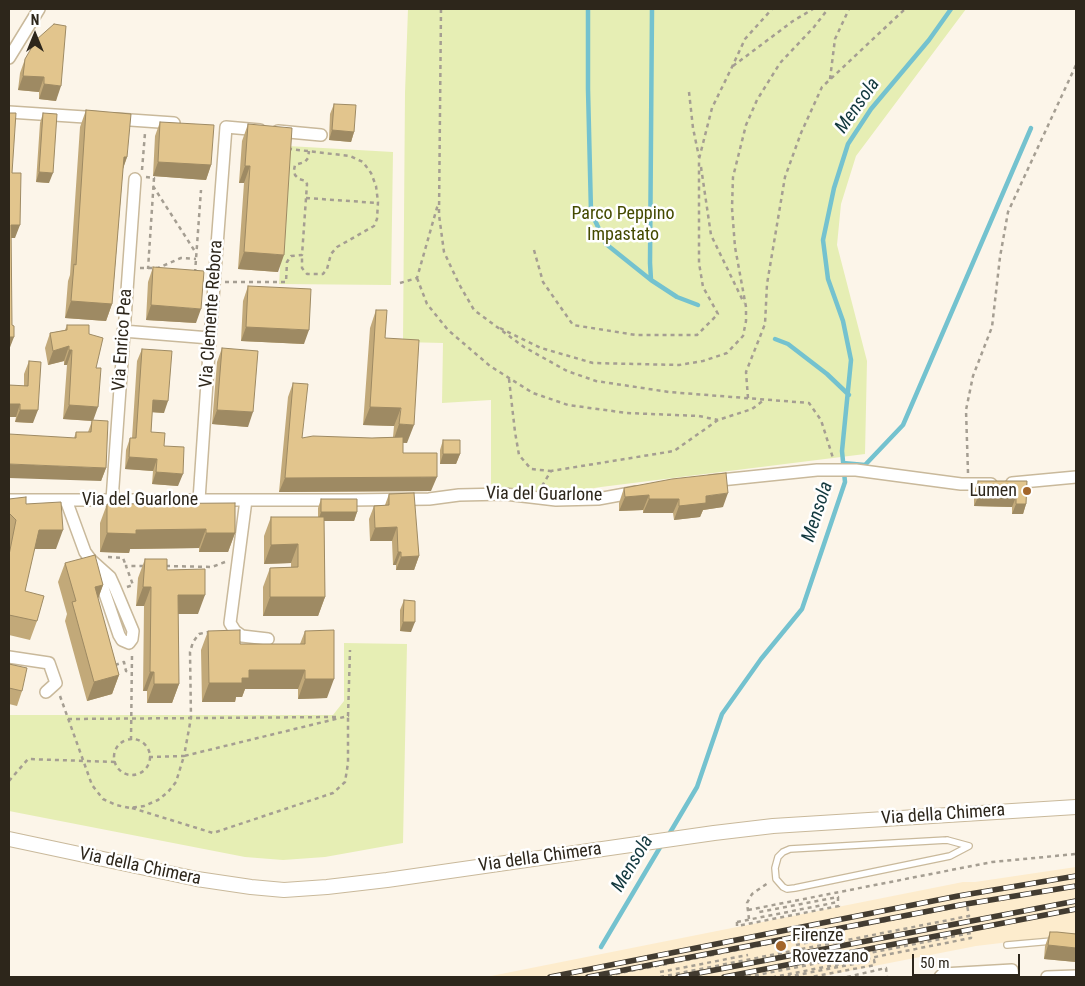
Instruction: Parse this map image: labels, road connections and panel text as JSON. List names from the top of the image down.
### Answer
{
  "streets": {
    "street": [
      "Via Clemente Rebora",
      "Via Enrico Pea",
      "Via del Guarlone",
      "Via della Chimera"
    ]
  },
  "crossings": [
    ["Via Clemente Rebora", "Via del Guarlone"],
    ["Via Enrico Pea", "Via del Guarlone"]
  ],
  "water": ["Mensola"],
  "parks": ["Parco Peppino Impastato"],
  "places": ["Lumen", "Firenze Rovezzano"],
  "scale_bar": "50 m",
  "north": "top"
}
